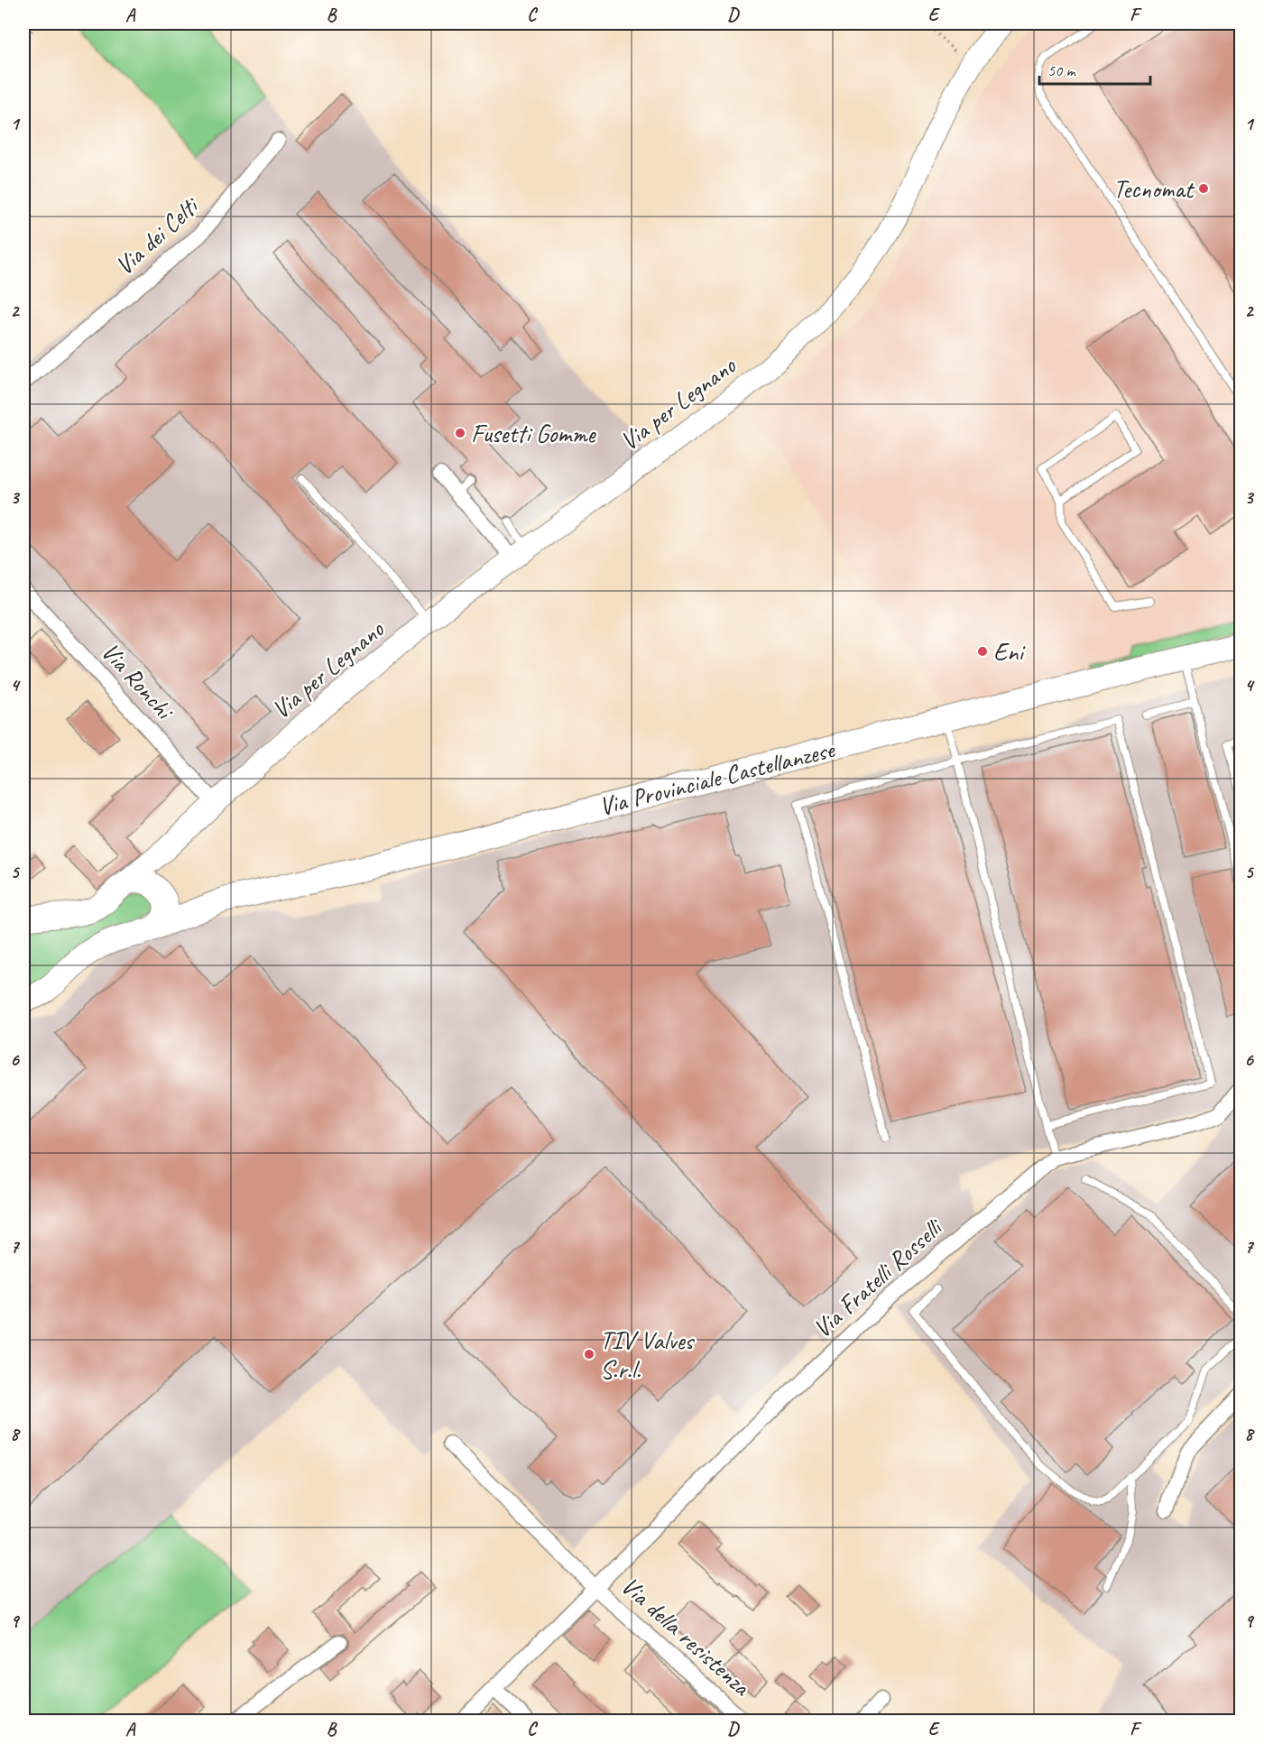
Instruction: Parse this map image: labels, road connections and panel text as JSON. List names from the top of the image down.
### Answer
{
  "streets": {
    "main road": ["Via Provinciale Castellanzese"],
    "street": [
      "Via dei Celti",
      "Via per Legnano",
      "Via Ronchi",
      "Via Fratelli Rosselli",
      "Via della resistenza"
    ]
  },
  "crossings": [
    ["Via per Legnano", "Via Ronchi"],
    ["Via per Legnano", "Via Provinciale Castellanzese"],
    ["Via Fratelli Rosselli", "Via della resistenza"]
  ],
  "places": [
    "Tecnomat",
    "Fusetti Gomme",
    "Eni",
    "TIV Valves S.r.l."
  ],
  "scale_bar": "50 m",
  "grid": {
    "columns": [
      "A",
      "B",
      "C",
      "D",
      "E",
      "F"
    ],
    "rows": [
      "1",
      "2",
      "3",
      "4",
      "5",
      "6",
      "7",
      "8",
      "9"
    ]
  }
}
